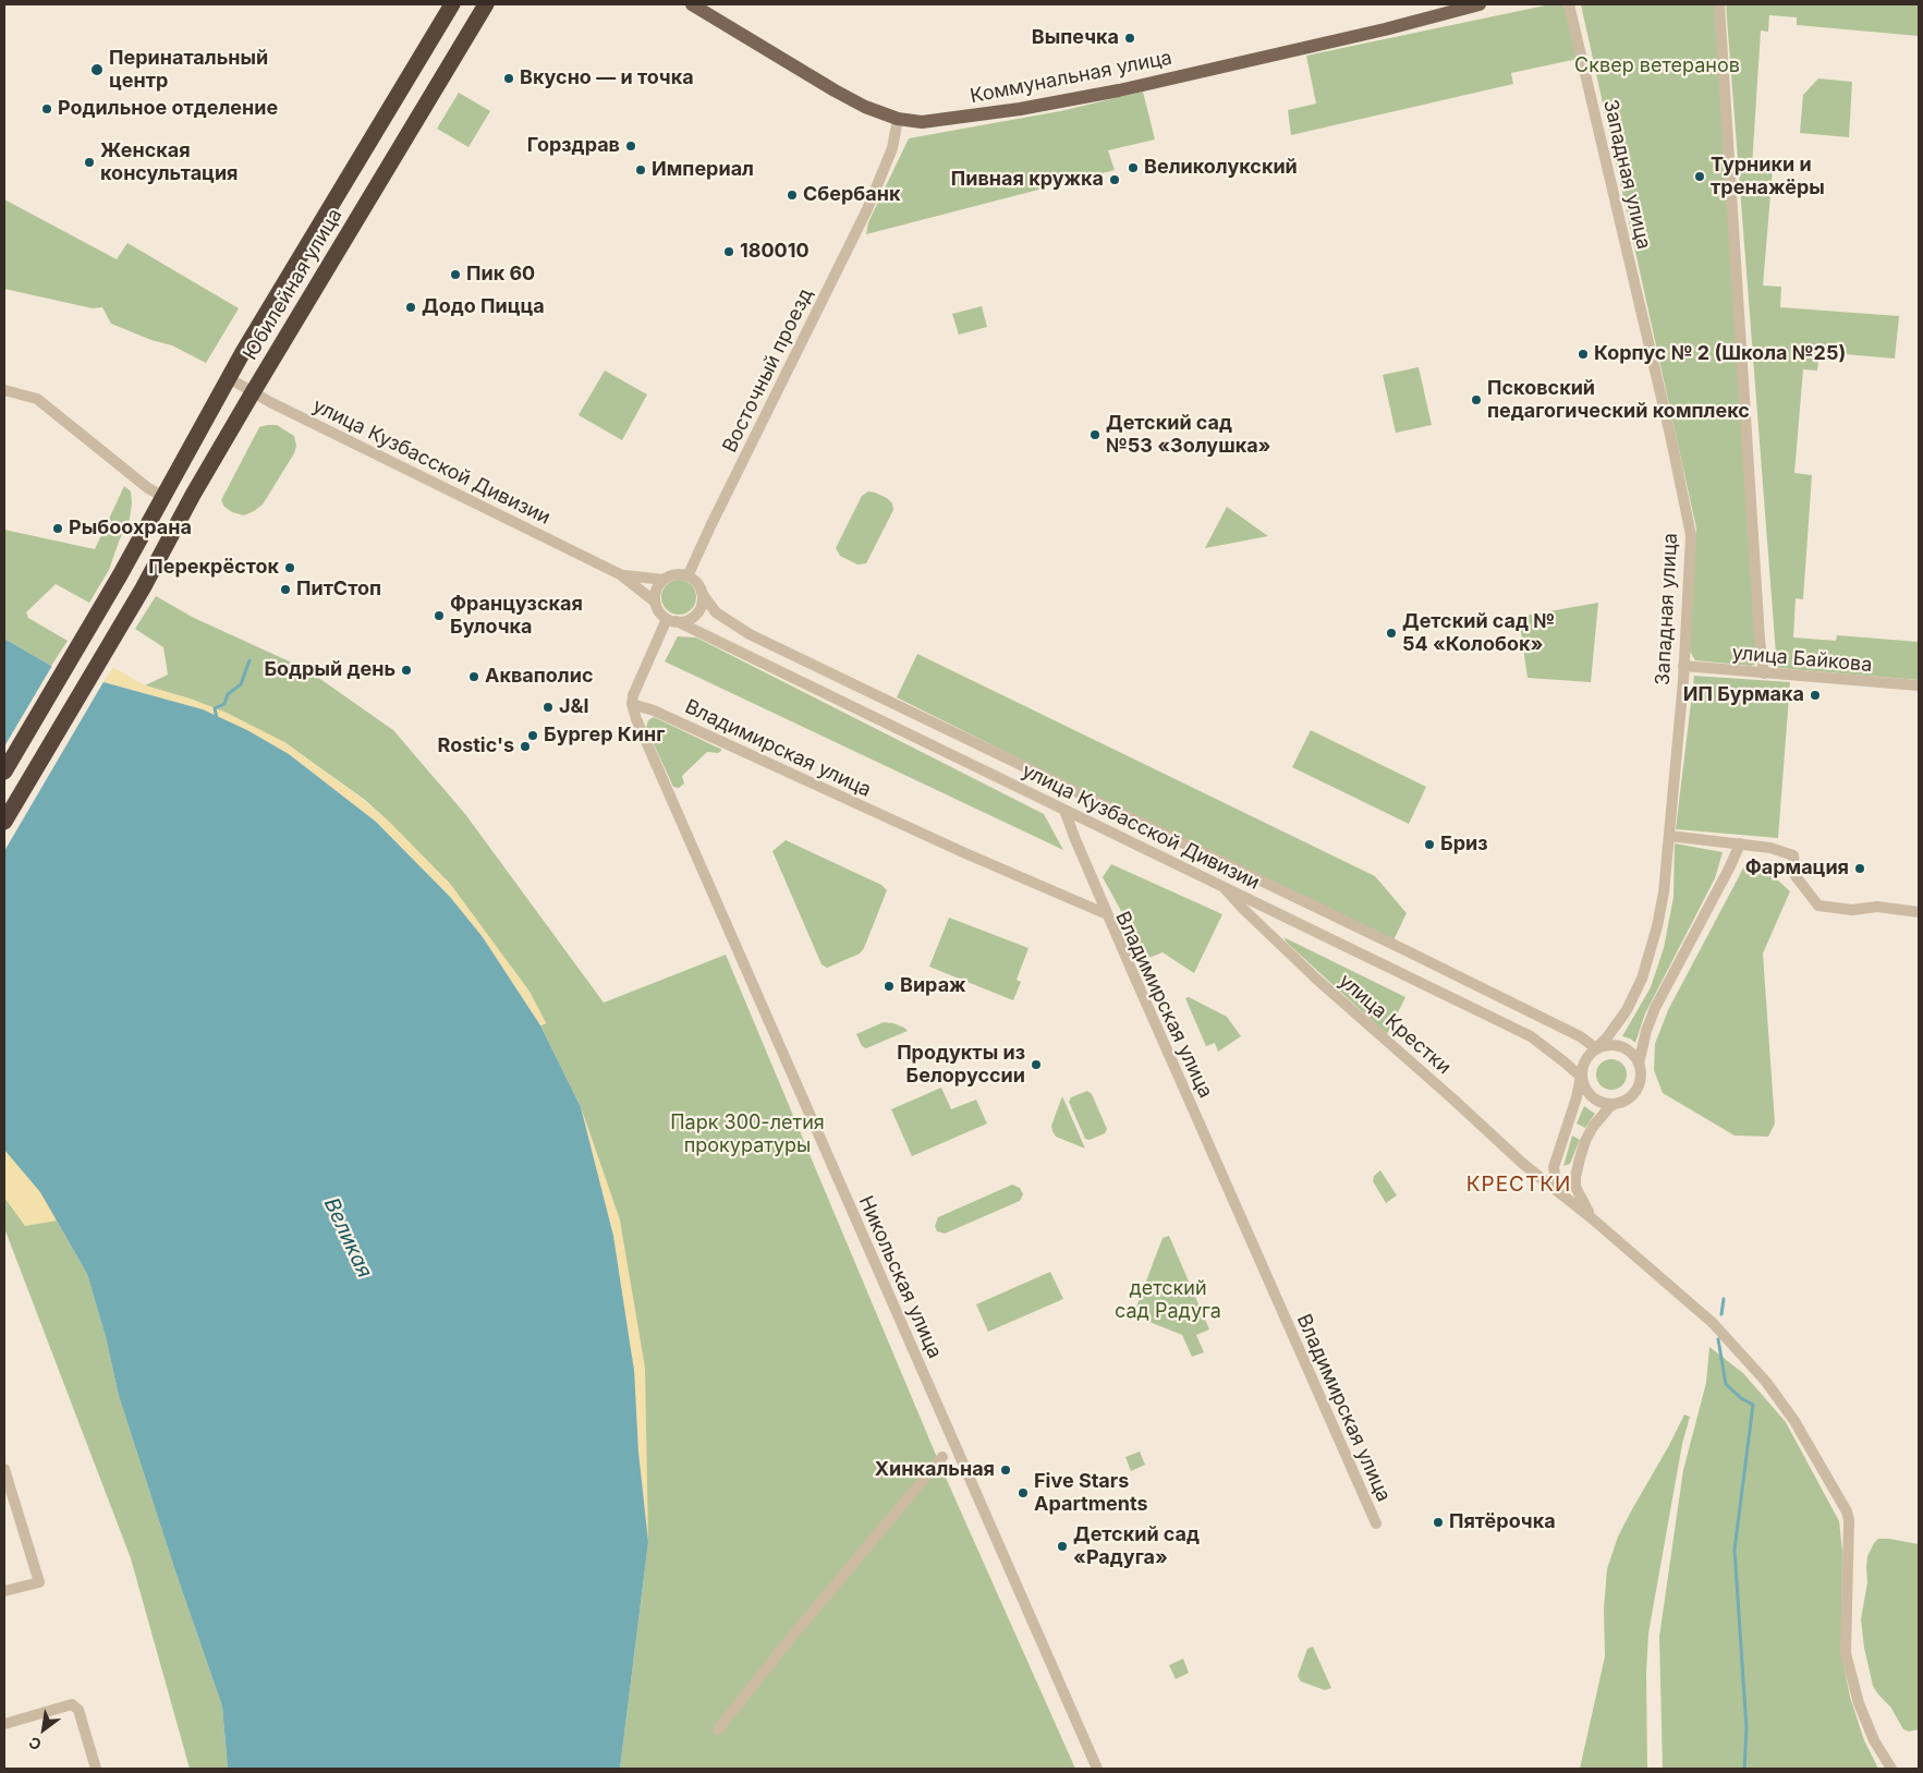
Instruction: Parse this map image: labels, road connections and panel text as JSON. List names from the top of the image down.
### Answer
{
  "streets": {
    "highway": ["Юбилейная улица"],
    "main road": ["Коммунальная улица"],
    "street": [
      "Западная улица",
      "Восточный проезд",
      "улица Кузбасской Дивизии",
      "улица Байкова",
      "Владимирская улица",
      "улица Крестки",
      "Никольская улица"
    ]
  },
  "crossings": [
    ["Коммунальная улица", "Восточный проезд"],
    ["Западная улица", "улица Кузбасской Дивизии"],
    ["Западная улица", "улица Байкова"],
    ["Юбилейная улица", "улица Кузбасской Дивизии"],
    ["Восточный проезд", "улица Кузбасской Дивизии"],
    ["улица Кузбасской Дивизии", "улица Крестки"],
    ["Владимирская улица", "Никольская улица"]
  ],
  "districts": ["КРЕСТКИ"],
  "water": ["Великая"],
  "parks": ["Сквер ветеранов", "Парк 300-летия прокуратуры", "детский сад Радуга"],
  "places": [
    "Выпечка",
    "Перинатальный центр",
    "Вкусно — и точка",
    "Родильное отделение",
    "Горздрав",
    "Женская консультация",
    "Великолукский",
    "Империал",
    "Турники и тренажёры",
    "Пивная кружка",
    "Сбербанк",
    "180010",
    "Пик 60",
    "Додо Пицца",
    "Корпус № 2 (Школа №25)",
    "Псковский педагогический комплекс",
    "Детский сад №53 «Золушка»",
    "Рыбоохрана",
    "Перекрёсток",
    "ПитСтоп",
    "Французская Булочка",
    "Детский сад № 54 «Колобок»",
    "Бодрый день",
    "Акваполис",
    "ИП Бурмака",
    "J&I",
    "Бургер Кинг",
    "Rostic's",
    "Бриз",
    "Фармация",
    "Вираж",
    "Продукты из Белоруссии",
    "Хинкальная",
    "Five Stars Apartments",
    "Пятёрочка",
    "Детский сад «Радуга»"
  ],
  "north": "bottom left"
}
